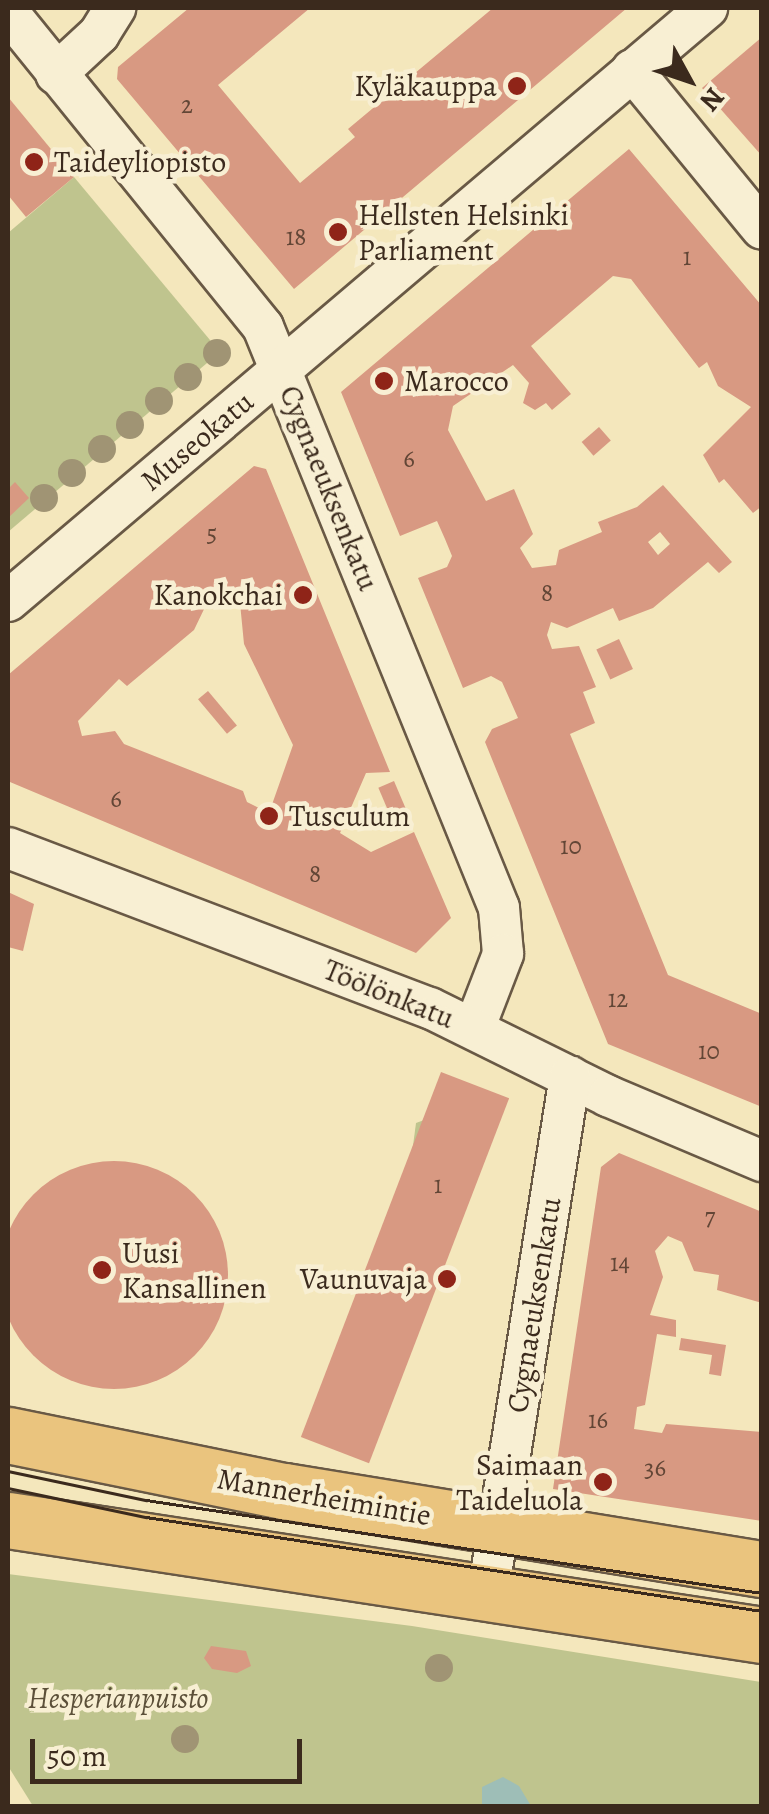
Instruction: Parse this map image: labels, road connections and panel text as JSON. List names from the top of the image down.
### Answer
{
  "streets": {
    "main road": ["Mannerheimintie"],
    "street": ["Museokatu", "Cygnaeuksenkatu", "Töölönkatu"]
  },
  "crossings": [
    ["Museokatu", "Cygnaeuksenkatu"],
    ["Cygnaeuksenkatu", "Töölönkatu"],
    ["Cygnaeuksenkatu", "Mannerheimintie"]
  ],
  "parks": ["Hesperianpuisto"],
  "places": [
    "Kyläkauppa",
    "Taideyliopisto",
    "Hellsten Helsinki Parliament",
    "Marocco",
    "Kanokchai",
    "Tusculum",
    "Uusi Kansallinen",
    "Vaunuvaja",
    "Saimaan Taideluola"
  ],
  "house_numbers": [
    "2",
    "18",
    "1",
    "6",
    "5",
    "8",
    "6",
    "10",
    "8",
    "12",
    "10",
    "1",
    "7",
    "14",
    "16",
    "36"
  ],
  "scale_bar": "50 m",
  "north": "bottom right"
}
